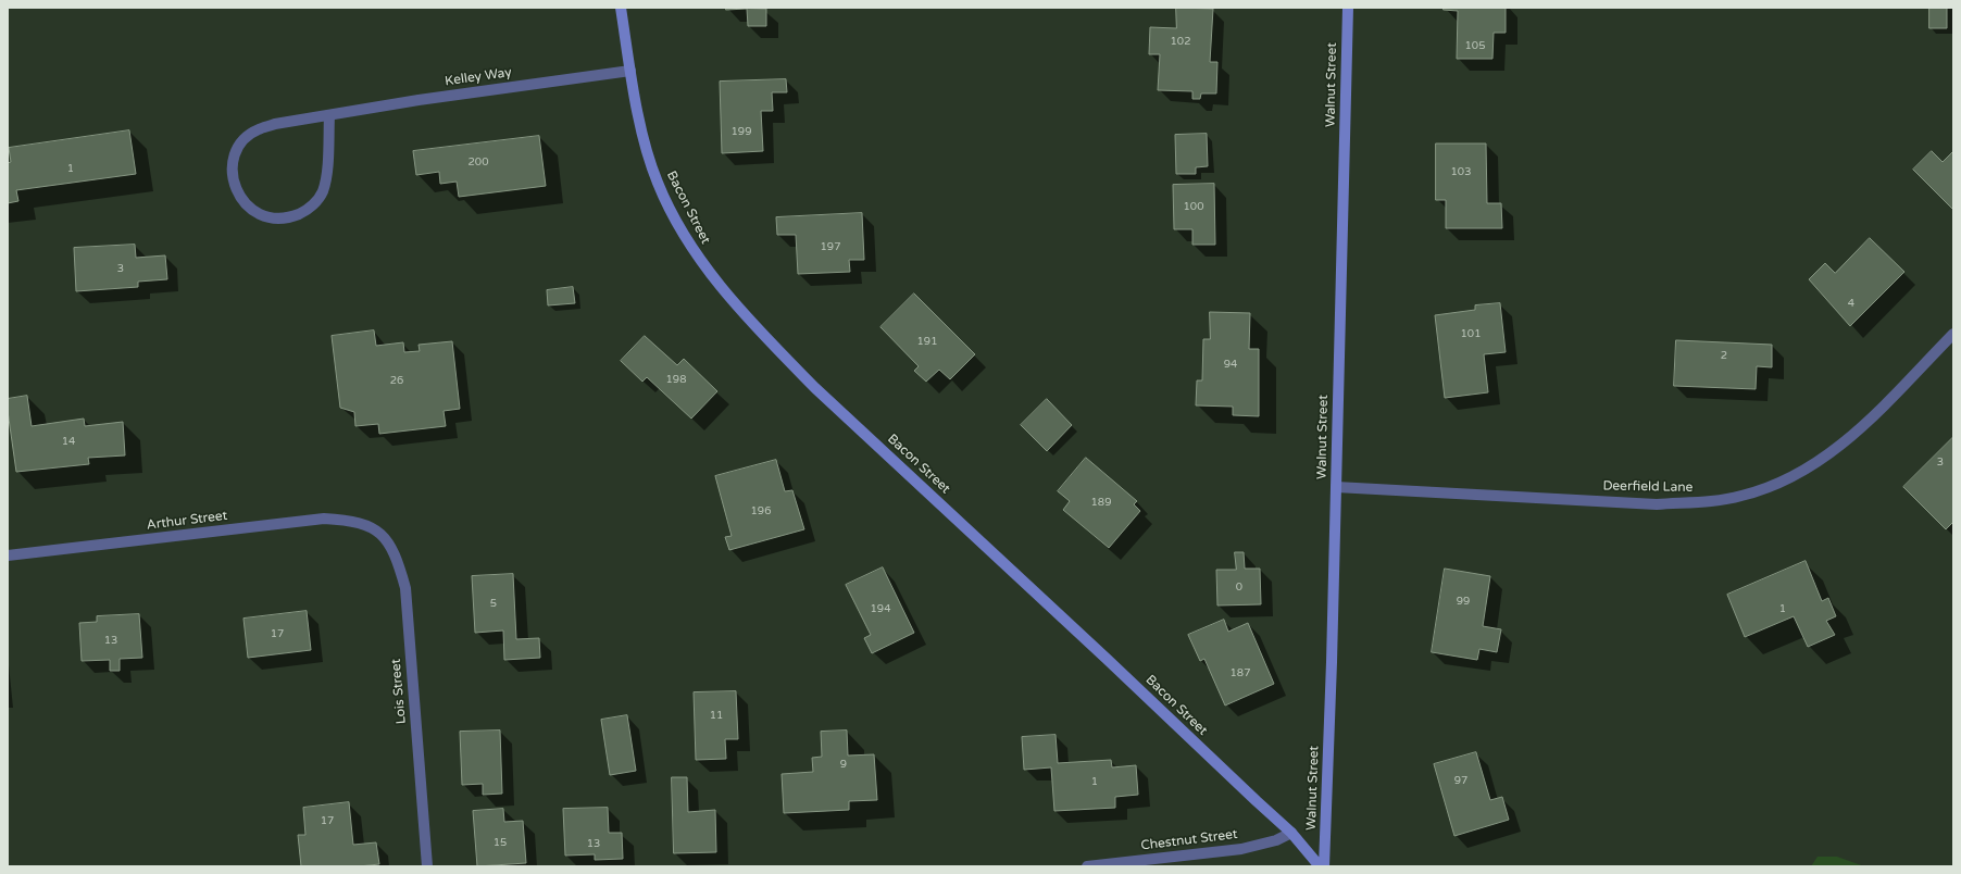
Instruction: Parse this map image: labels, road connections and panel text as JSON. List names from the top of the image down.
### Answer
{
  "streets": {
    "street": [
      "Kelley Way",
      "Walnut Street",
      "Bacon Street",
      "Deerfield Lane",
      "Arthur Street",
      "Lois Street",
      "Chestnut Street"
    ]
  },
  "crossings": [
    ["Kelley Way", "Bacon Street"],
    ["Walnut Street", "Deerfield Lane"],
    ["Bacon Street", "Chestnut Street"],
    ["Arthur Street", "Lois Street"]
  ],
  "house_numbers": [
    "102",
    "105",
    "199",
    "200",
    "1",
    "103",
    "100",
    "197",
    "3",
    "4",
    "101",
    "191",
    "2",
    "94",
    "198",
    "26",
    "14",
    "3",
    "189",
    "196",
    "0",
    "99",
    "5",
    "194",
    "1",
    "17",
    "13",
    "187",
    "11",
    "9",
    "97",
    "1",
    "17",
    "15",
    "13"
  ]
}
